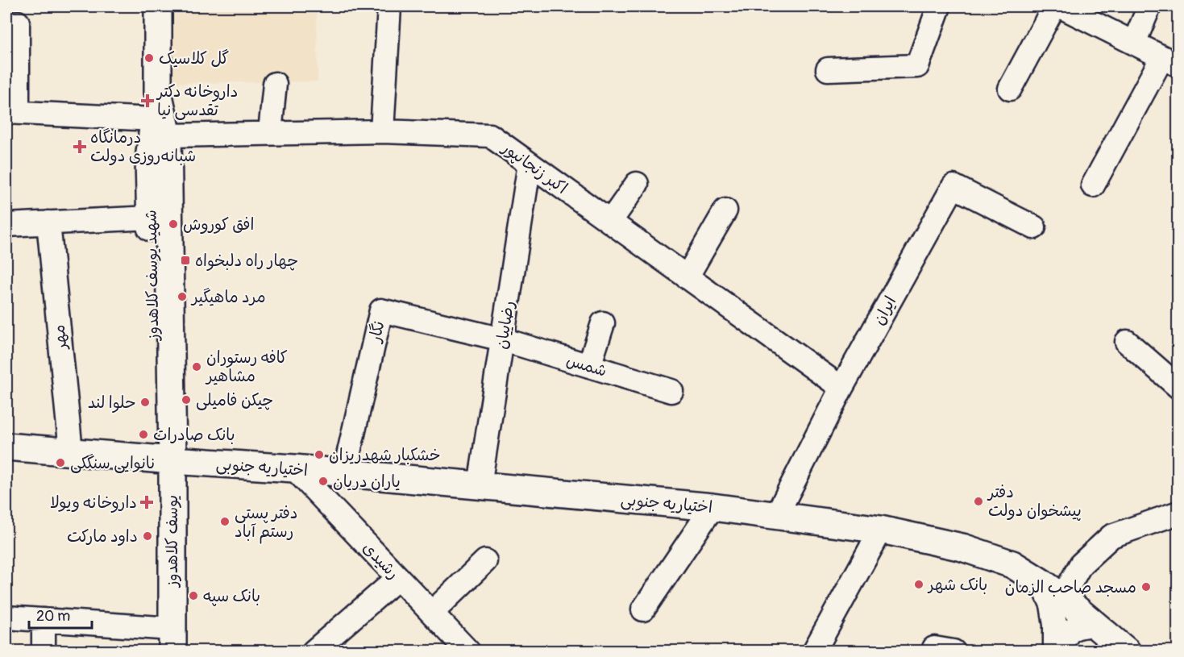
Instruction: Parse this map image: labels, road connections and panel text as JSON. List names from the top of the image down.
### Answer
{
  "streets": {
    "main road": ["شهید یوسف کلاهدوز", "اختیاریه جنوبی", "یوسف کلاهدوز"],
    "street": [
      "اکبر زنجانپور",
      "ایران",
      "رضاییان",
      "نگار",
      "مهر",
      "شمس",
      "رشیدی"
    ]
  },
  "crossings": [
    ["اکبر زنجانپور", "شهید یوسف کلاهدوز"],
    ["اکبر زنجانپور", "ایران"],
    ["اکبر زنجانپور", "رضاییان"],
    ["شهید یوسف کلاهدوز", "اختیاریه جنوبی"],
    ["شهید یوسف کلاهدوز", "یوسف کلاهدوز"],
    ["ایران", "اختیاریه جنوبی"],
    ["رضاییان", "نگار"],
    ["رضاییان", "شمس"],
    ["رضاییان", "اختیاریه جنوبی"],
    ["نگار", "شمس"],
    ["نگار", "اختیاریه جنوبی"],
    ["مهر", "اختیاریه جنوبی"],
    ["اختیاریه جنوبی", "یوسف کلاهدوز"],
    ["اختیاریه جنوبی", "رشیدی"]
  ],
  "places": {
    "other": [
      "گل کلاسیک",
      "افق کوروش",
      "مرد ماهیگیر",
      "کافه رستوران مشاهیر",
      "چیکن فامیلی",
      "حلوا لند",
      "بانک صادرات",
      "خشکبار شهدریزان",
      "نانوایی سنگکی",
      "یاران دریان",
      "دفتر پیشخوان دولت",
      "دفتر پستی رستم آباد",
      "داود مارکت",
      "بانک شهر",
      "مسجد صاحب الزمان",
      "بانک سپه"
    ],
    "health": ["داروخانه دکتر تقدسی نیا", "درمانگاه شبانه‌روزی دولت", "داروخانه ویولا"],
    "transit": ["چهار راه دلبخواه"]
  },
  "scale_bar": "20 m"
}
